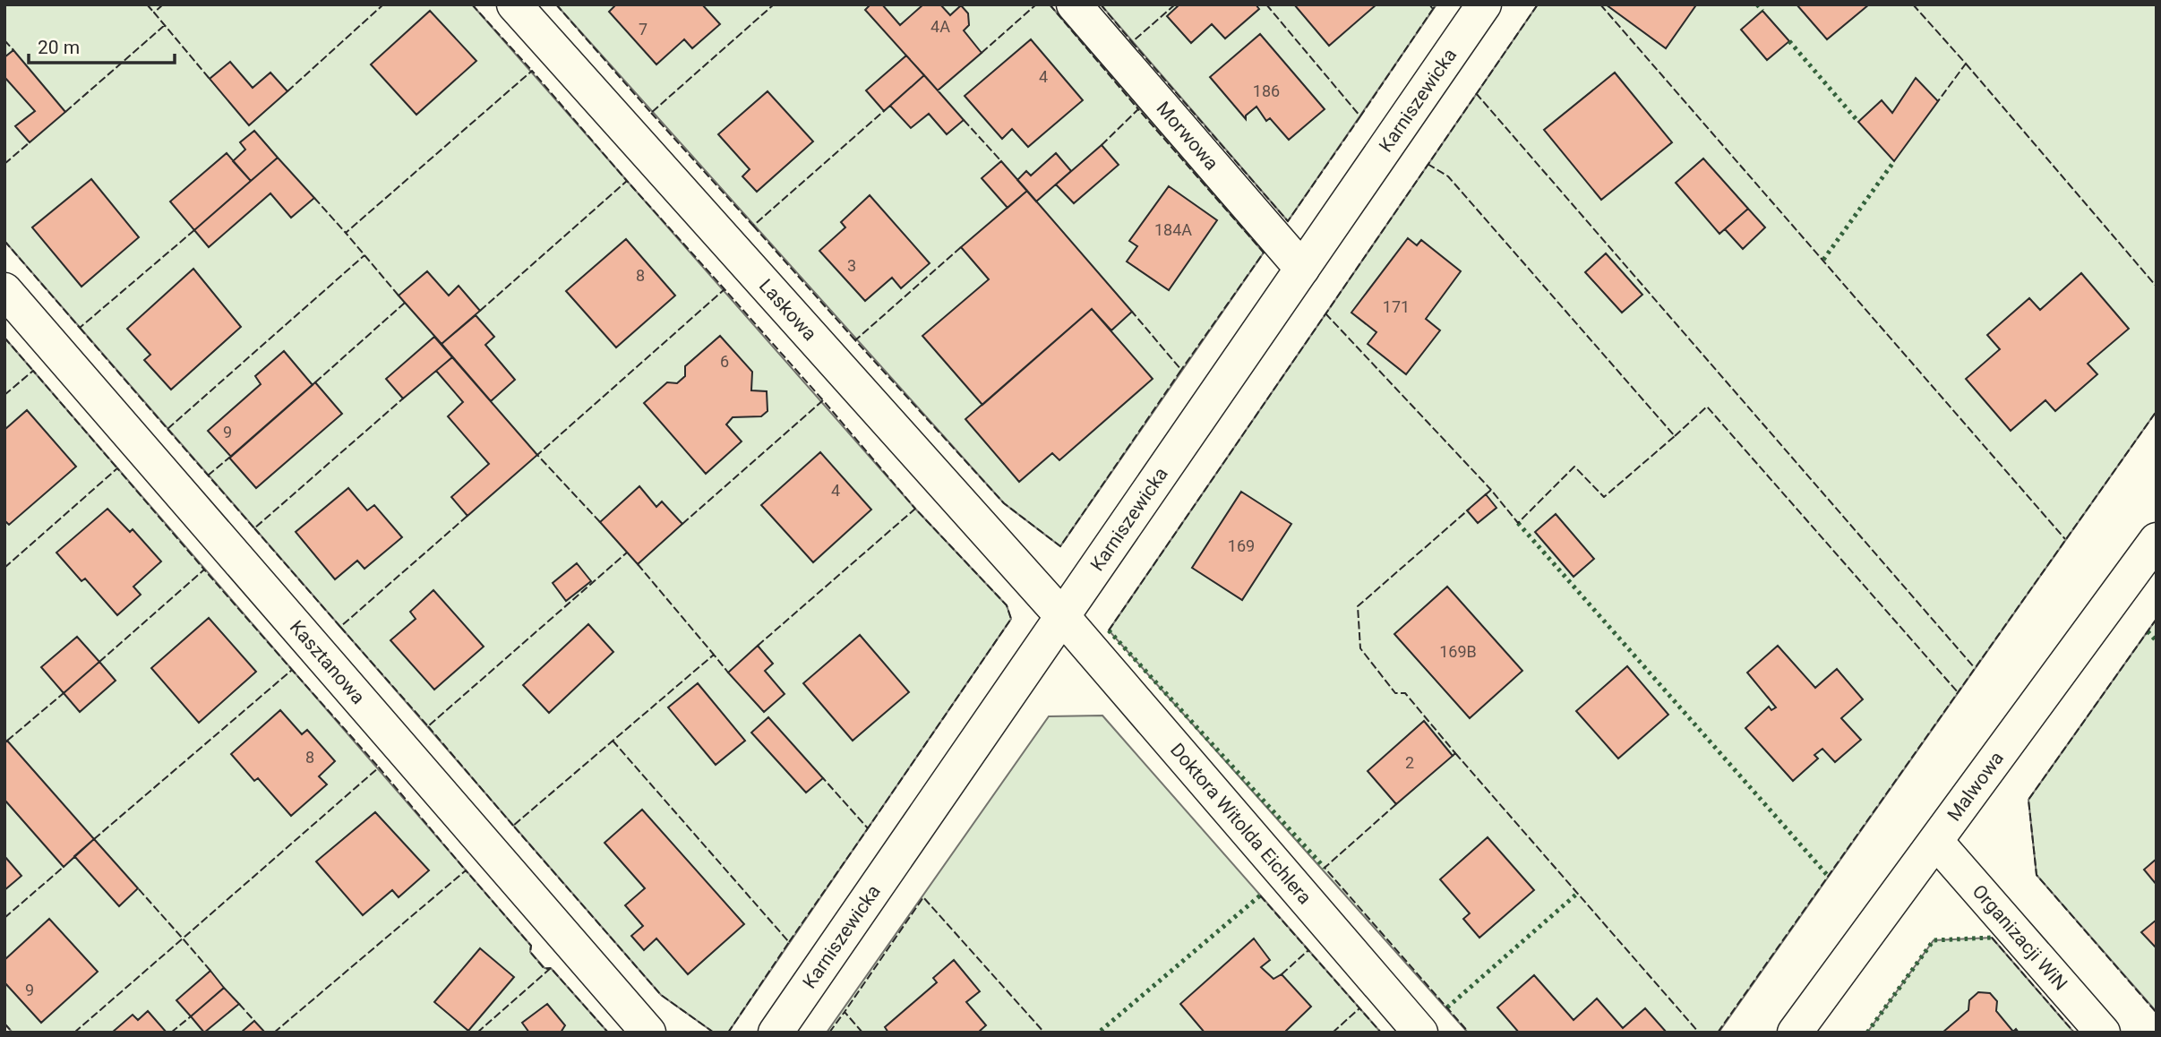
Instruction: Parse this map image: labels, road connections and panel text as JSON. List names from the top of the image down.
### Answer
{
  "streets": {
    "street": [
      "Karniszewicka",
      "Morwowa",
      "Laskowa",
      "Kasztanowa",
      "Malwowa",
      "Doktora Witolda Eichlera",
      "Organizacji WiN"
    ]
  },
  "crossings": [
    ["Karniszewicka", "Morwowa"],
    ["Karniszewicka", "Laskowa"],
    ["Karniszewicka", "Doktora Witolda Eichlera"],
    ["Laskowa", "Doktora Witolda Eichlera"],
    ["Malwowa", "Organizacji WiN"]
  ],
  "house_numbers": [
    "4A",
    "7",
    "4",
    "186",
    "184A",
    "3",
    "8",
    "171",
    "6",
    "9",
    "4",
    "169",
    "169B",
    "8",
    "2",
    "9"
  ],
  "scale_bar": "20 m"
}
